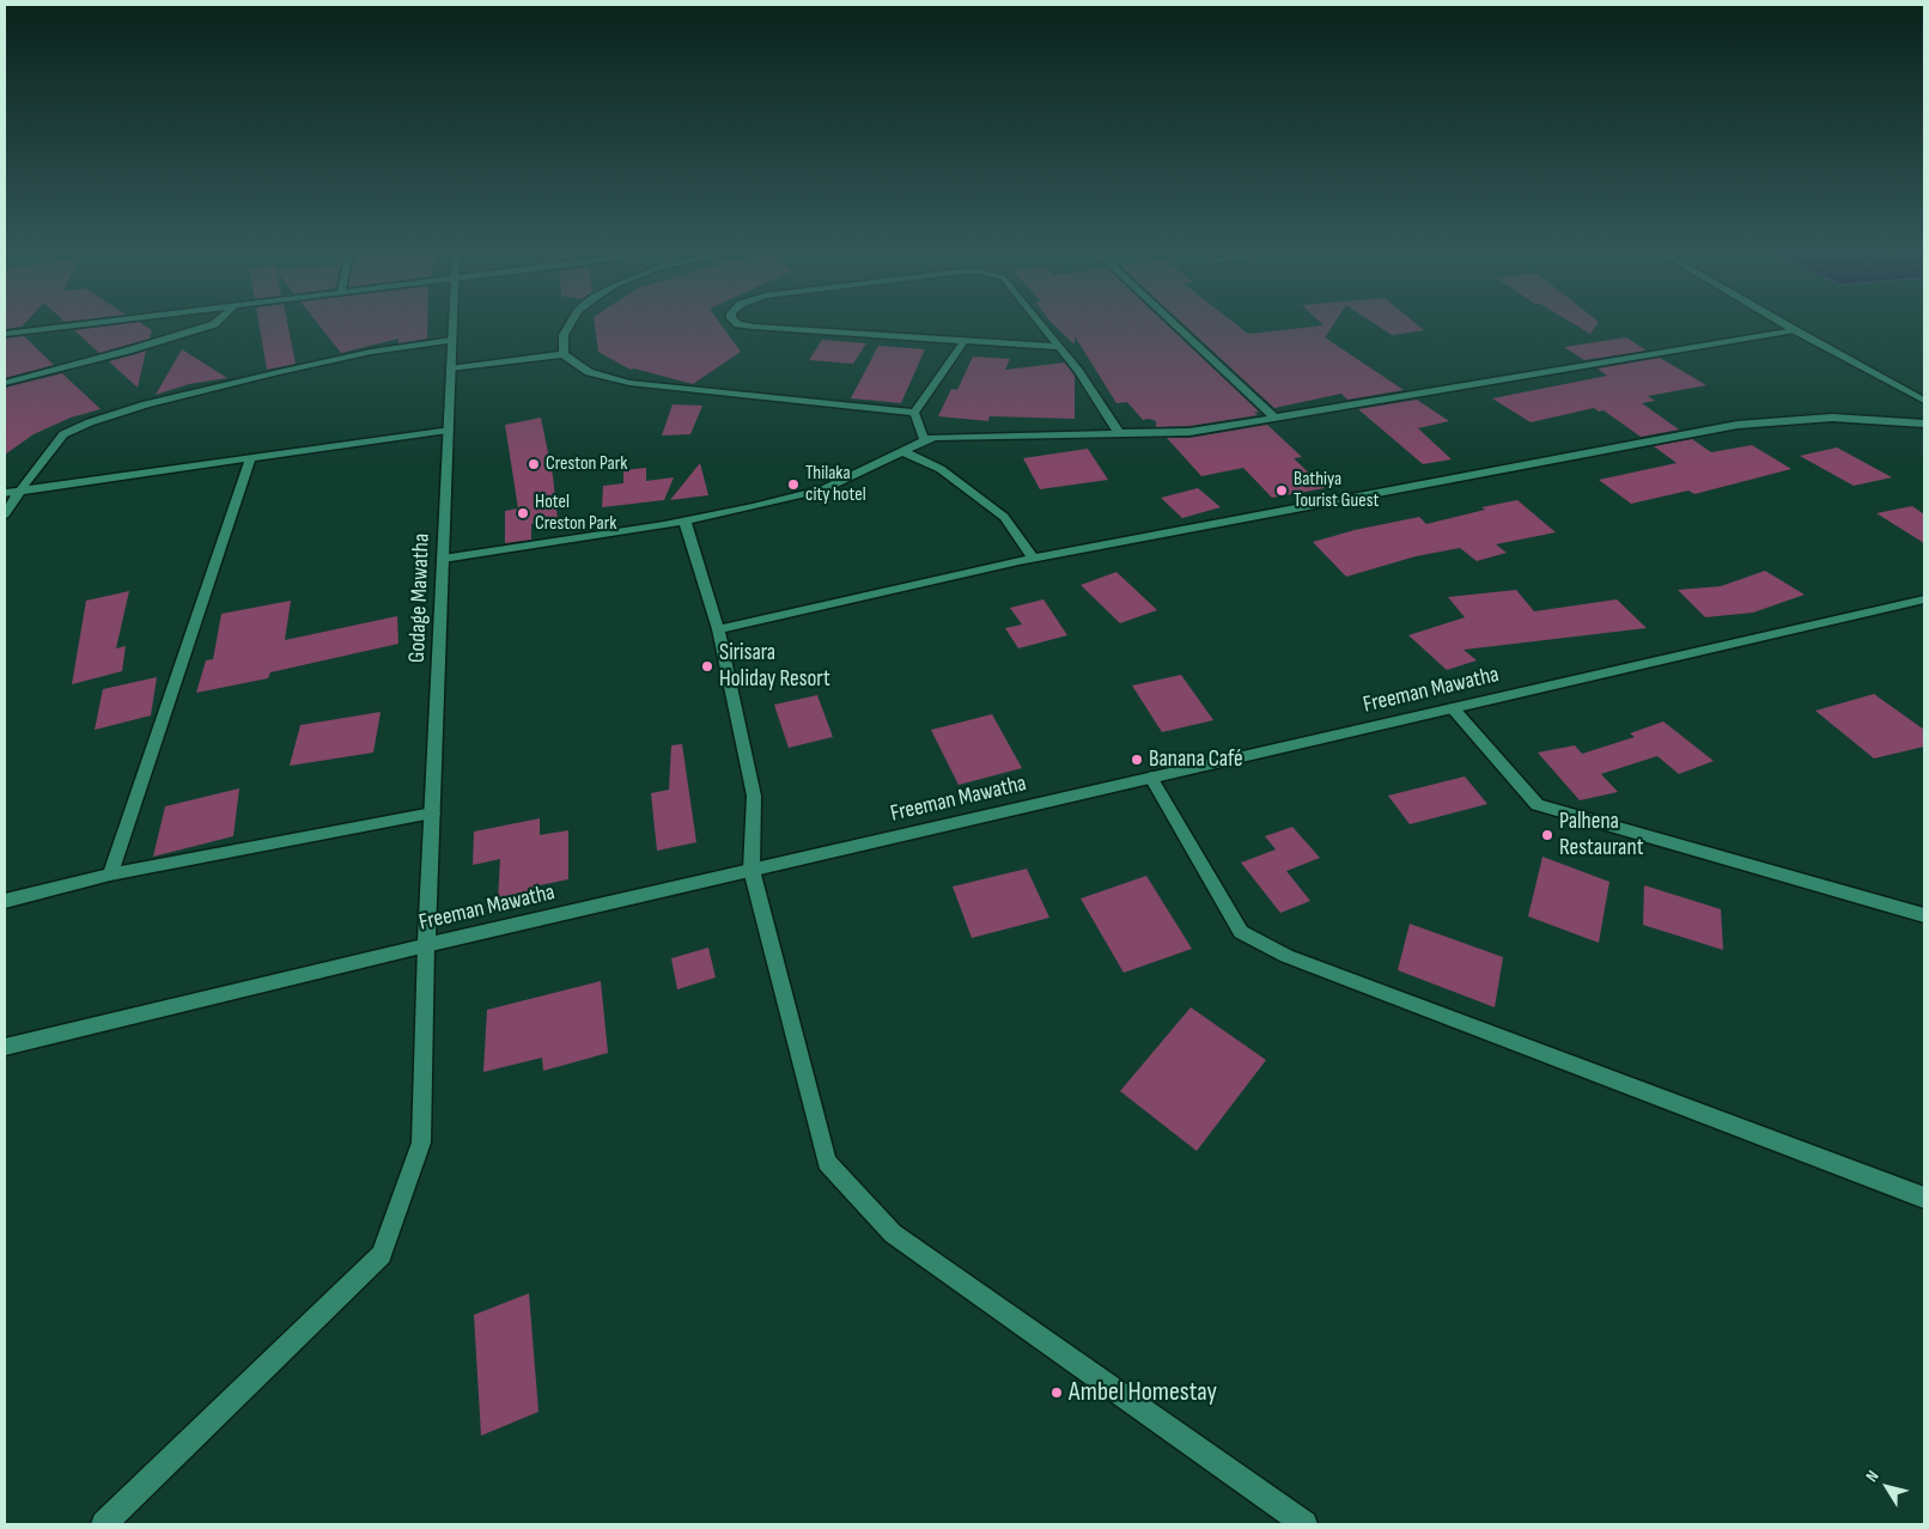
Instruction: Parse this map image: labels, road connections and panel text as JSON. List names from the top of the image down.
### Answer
{
  "streets": {
    "street": ["Godage Mawatha", "Freeman Mawatha"]
  },
  "crossings": [
    ["Godage Mawatha", "Freeman Mawatha"]
  ],
  "places": [
    "Creston Park",
    "Thilaka city hotel",
    "Bathiya Tourist Guest",
    "Hotel Creston Park",
    "Sirisara Holiday Resort",
    "Banana Café",
    "Palhena Restaurant",
    "Ambel Homestay"
  ],
  "north": "top left"
}
